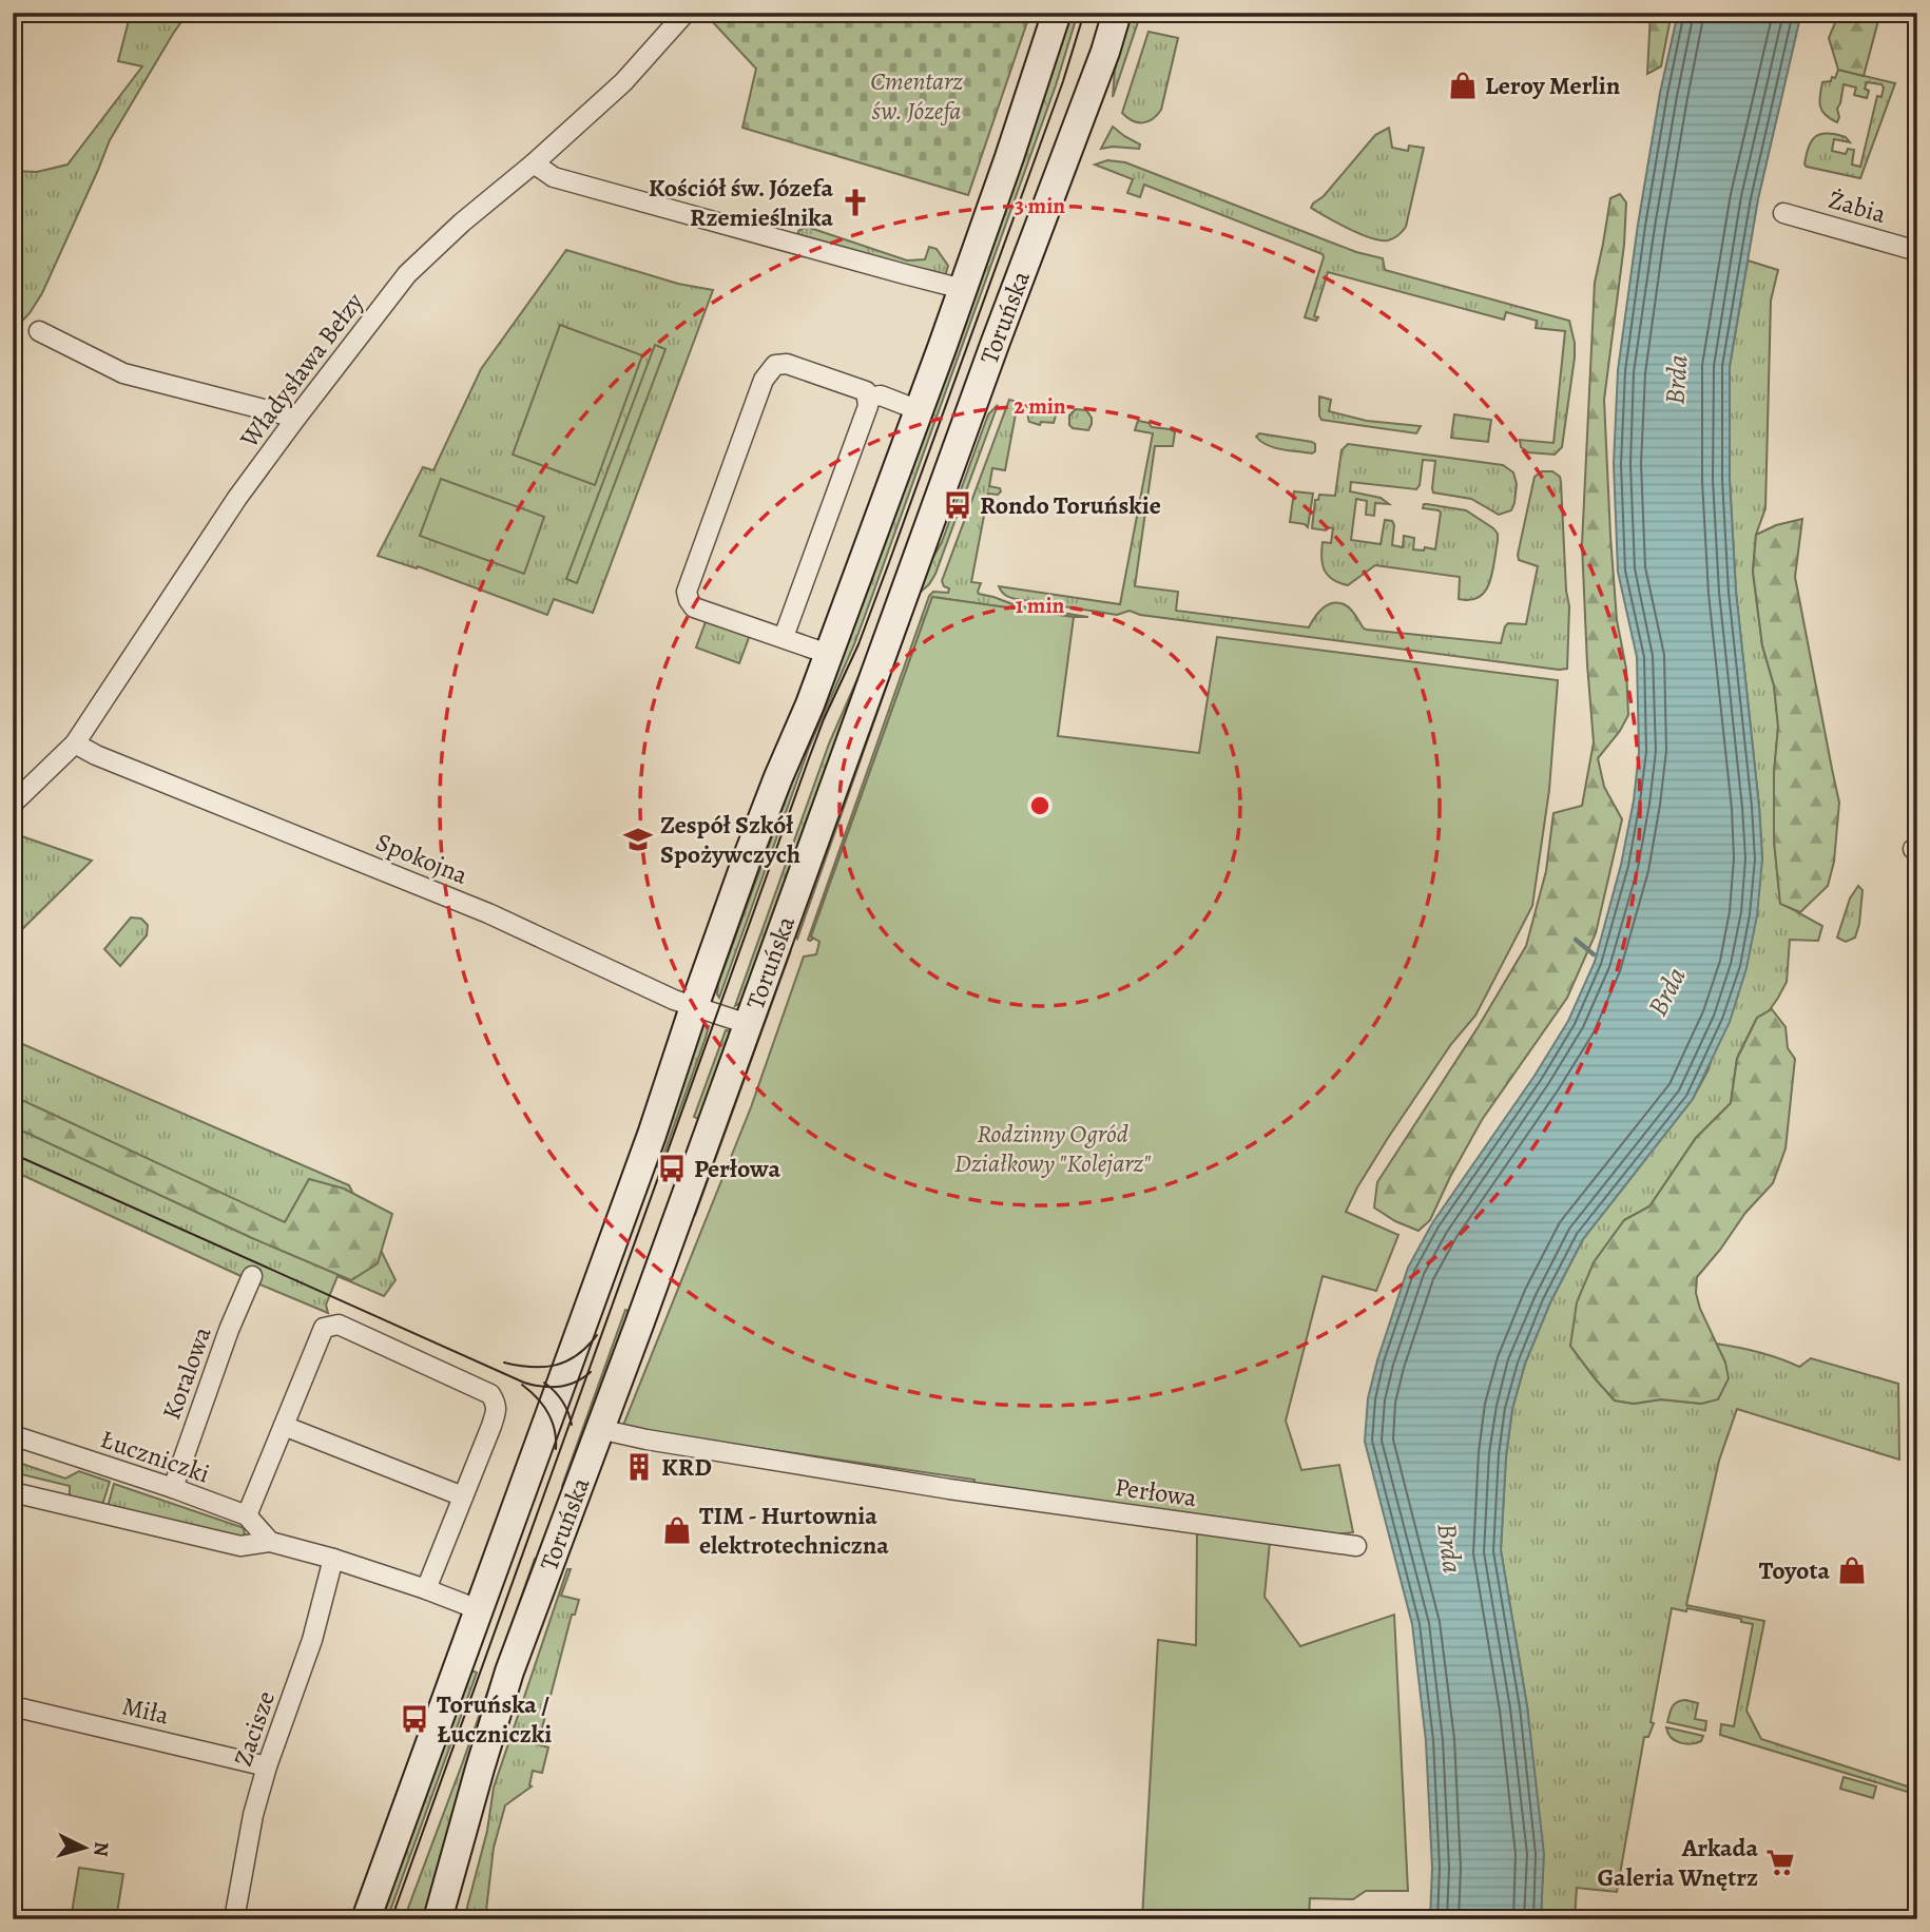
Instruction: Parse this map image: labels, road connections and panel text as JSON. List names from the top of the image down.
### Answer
{
  "streets": {
    "main road": ["Toruńska"],
    "street": [
      "Żabia",
      "Władysława Bełzy",
      "Spokojna",
      "Koralowa",
      "Łuczniczki",
      "Perłowa",
      "Miła",
      "Zacisze"
    ]
  },
  "crossings": [
    ["Toruńska", "Spokojna"],
    ["Toruńska", "Perłowa"],
    ["Władysława Bełzy", "Spokojna"],
    ["Koralowa", "Łuczniczki"],
    ["Miła", "Zacisze"]
  ],
  "water": ["Brda"],
  "parks": ["Cmentarz św. Józefa", "Rodzinny Ogród Działkowy \"Kolejarz\""],
  "places": {
    "shop": ["Leroy Merlin", "TIM - Hurtownia elektrotechniczna", "Toyota"],
    "church": ["Kościół św. Józefa Rzemieślnika"],
    "bus stop": ["Rondo Toruńskie", "Perłowa", "Toruńska / Łuczniczki"],
    "school or university": ["Zespół Szkół Spożywczych"],
    "building": ["KRD"],
    "supermarket": ["Arkada Galeria Wnętrz"]
  },
  "north": "right",
  "rings": ["3 min", "2 min", "1 min"]
}
